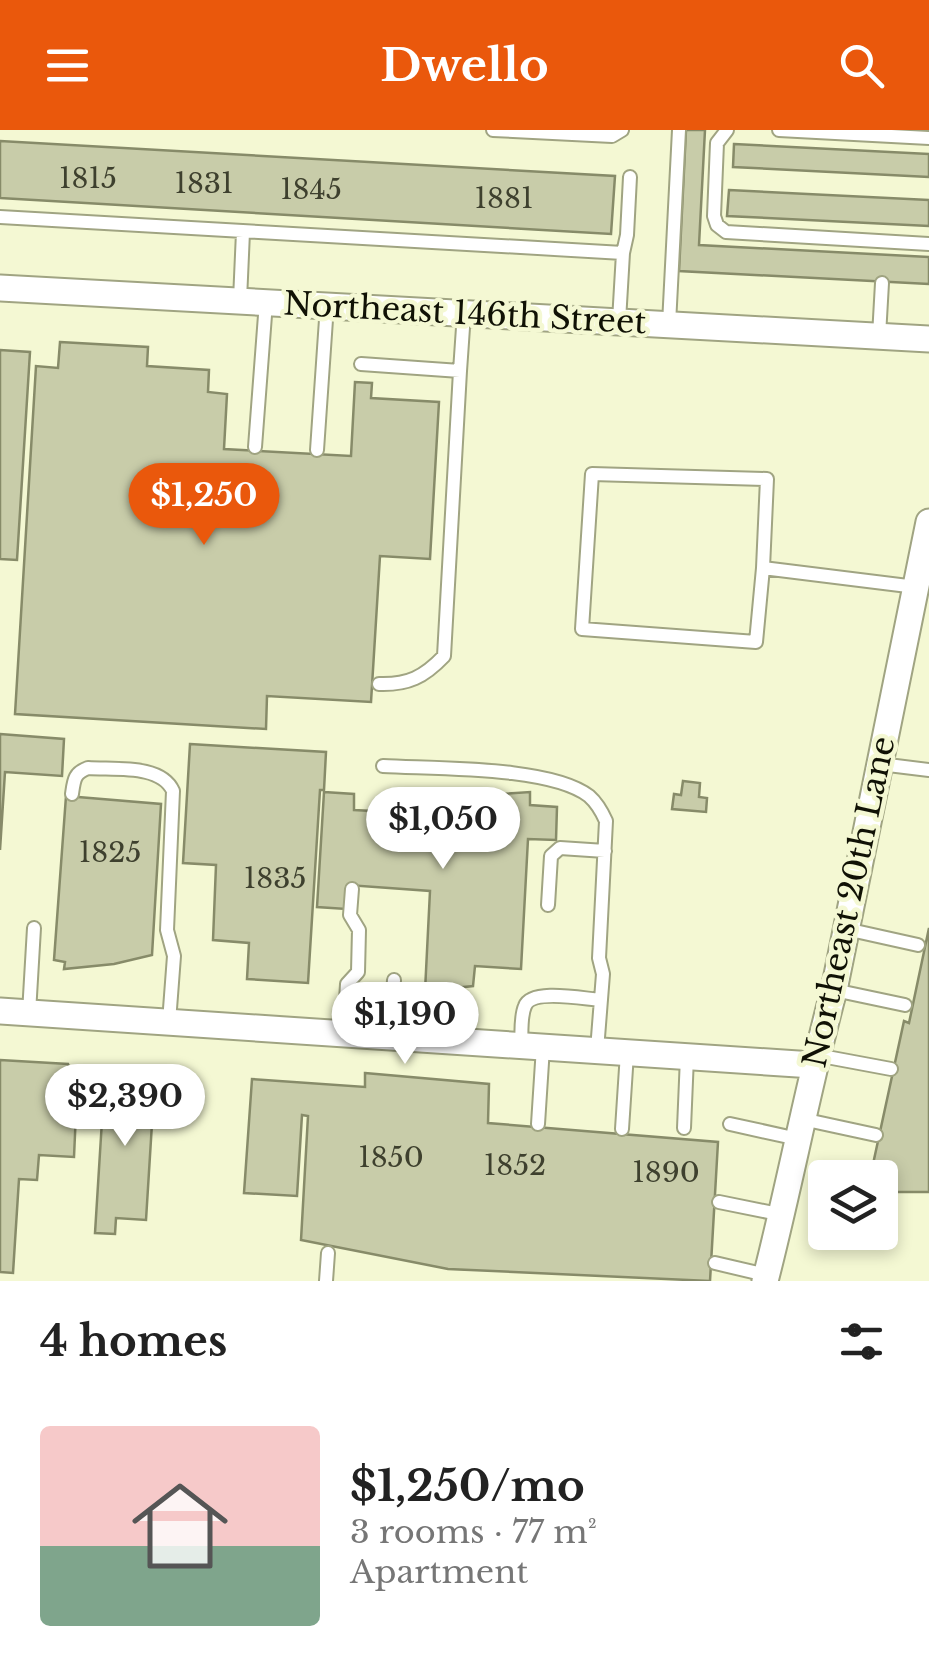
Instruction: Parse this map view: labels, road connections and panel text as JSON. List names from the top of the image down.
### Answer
{
  "streets": {
    "street": ["Northeast 146th Street", "Northeast 20th Lane"]
  },
  "house_numbers": [
    "1815",
    "1831",
    "1845",
    "1881",
    "1825",
    "1835",
    "1850",
    "1852",
    "1890"
  ],
  "page": {
    "header": "Dwello",
    "price": [
      "$1,250",
      "$1,050",
      "$1,190",
      "$2,390"
    ],
    "heading": "4 homes",
    "list": [
      {
        "name": "$1,250/mo",
        "note": "3 rooms · 77 m² · Apartment"
      }
    ]
  }
}
